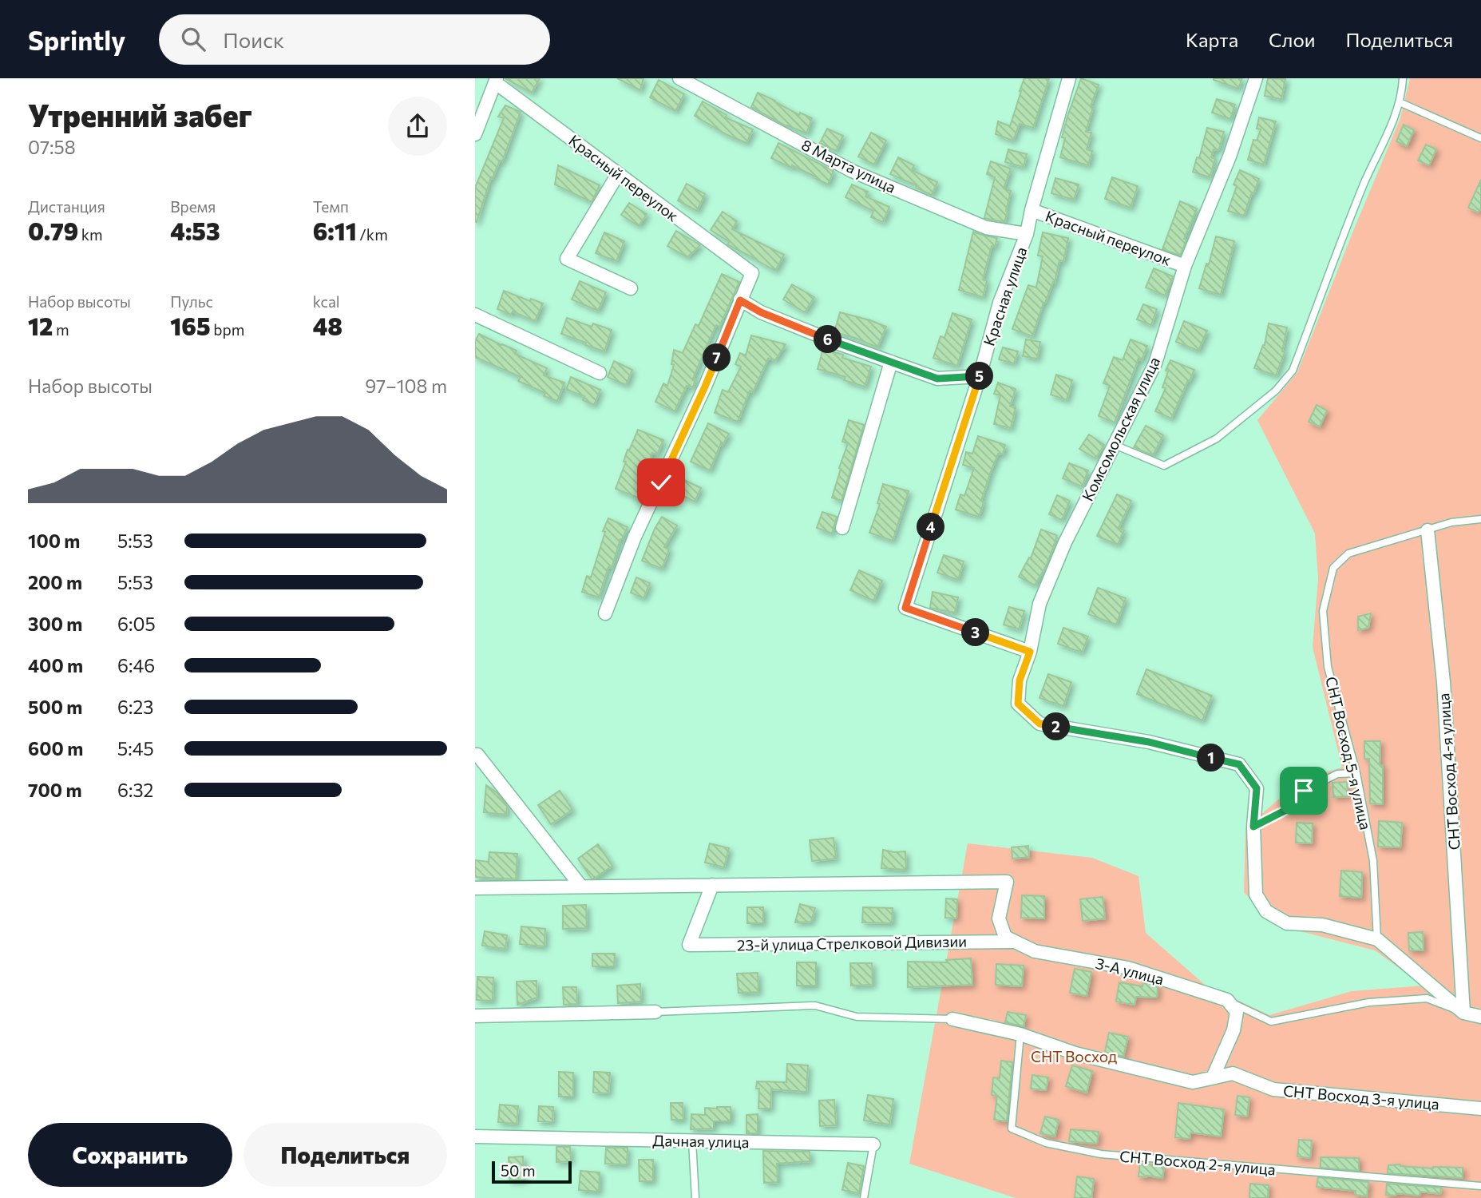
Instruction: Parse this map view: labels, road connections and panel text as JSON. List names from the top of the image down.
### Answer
{
  "streets": {
    "street": [
      "8 Марта улица",
      "Красный переулок",
      "Красная улица",
      "Комсомольская улица",
      "СНТ Восход 4-я улица",
      "23-й улица Стрелковой Дивизии",
      "3-А улица",
      "СНТ Восход 3-я улица",
      "Дачная улица"
    ],
    "lane": ["СНТ Восход 5-я улица", "СНТ Восход 2-я улица"]
  },
  "crossings": [
    ["8 Марта улица", "Красная улица"],
    ["Красный переулок", "Красная улица"],
    ["Красный переулок", "Комсомольская улица"],
    ["Красная улица", "Комсомольская улица"],
    ["СНТ Восход 5-я улица", "СНТ Восход 4-я улица"],
    ["23-й улица Стрелковой Дивизии", "3-А улица"],
    ["СНТ Восход 3-я улица", "СНТ Восход 2-я улица"]
  ],
  "parks": ["СНТ Восход"],
  "scale_bar": "50 m",
  "page": {
    "header": "Sprintly",
    "search": "Поиск",
    "nav": ["Карта", "Слои", "Поделиться"],
    "heading": ["Утренний забег", "07:58"],
    "stats": [
      ["Дистанция", "0.79 km"],
      ["Время", "4:53"],
      ["Темп", "6:11 /km"],
      ["Набор высоты", "12 m"],
      ["Пульс", "165 bpm"],
      ["kcal", "48"]
    ],
    "pins": [
      "6",
      "7",
      "5",
      "4",
      "3",
      "2",
      "1"
    ],
    "chart": ["Набор высоты", "97–108 m"],
    "list": [
      {
        "name": "100 m",
        "note": "5:53"
      },
      {
        "name": "200 m",
        "note": "5:53"
      },
      {
        "name": "300 m",
        "note": "6:05"
      },
      {
        "name": "400 m",
        "note": "6:46"
      },
      {
        "name": "500 m",
        "note": "6:23"
      },
      {
        "name": "600 m",
        "note": "5:45"
      },
      {
        "name": "700 m",
        "note": "6:32"
      }
    ],
    "buttons": ["Сохранить", "Поделиться"],
    "scale": "50 m"
  }
}
